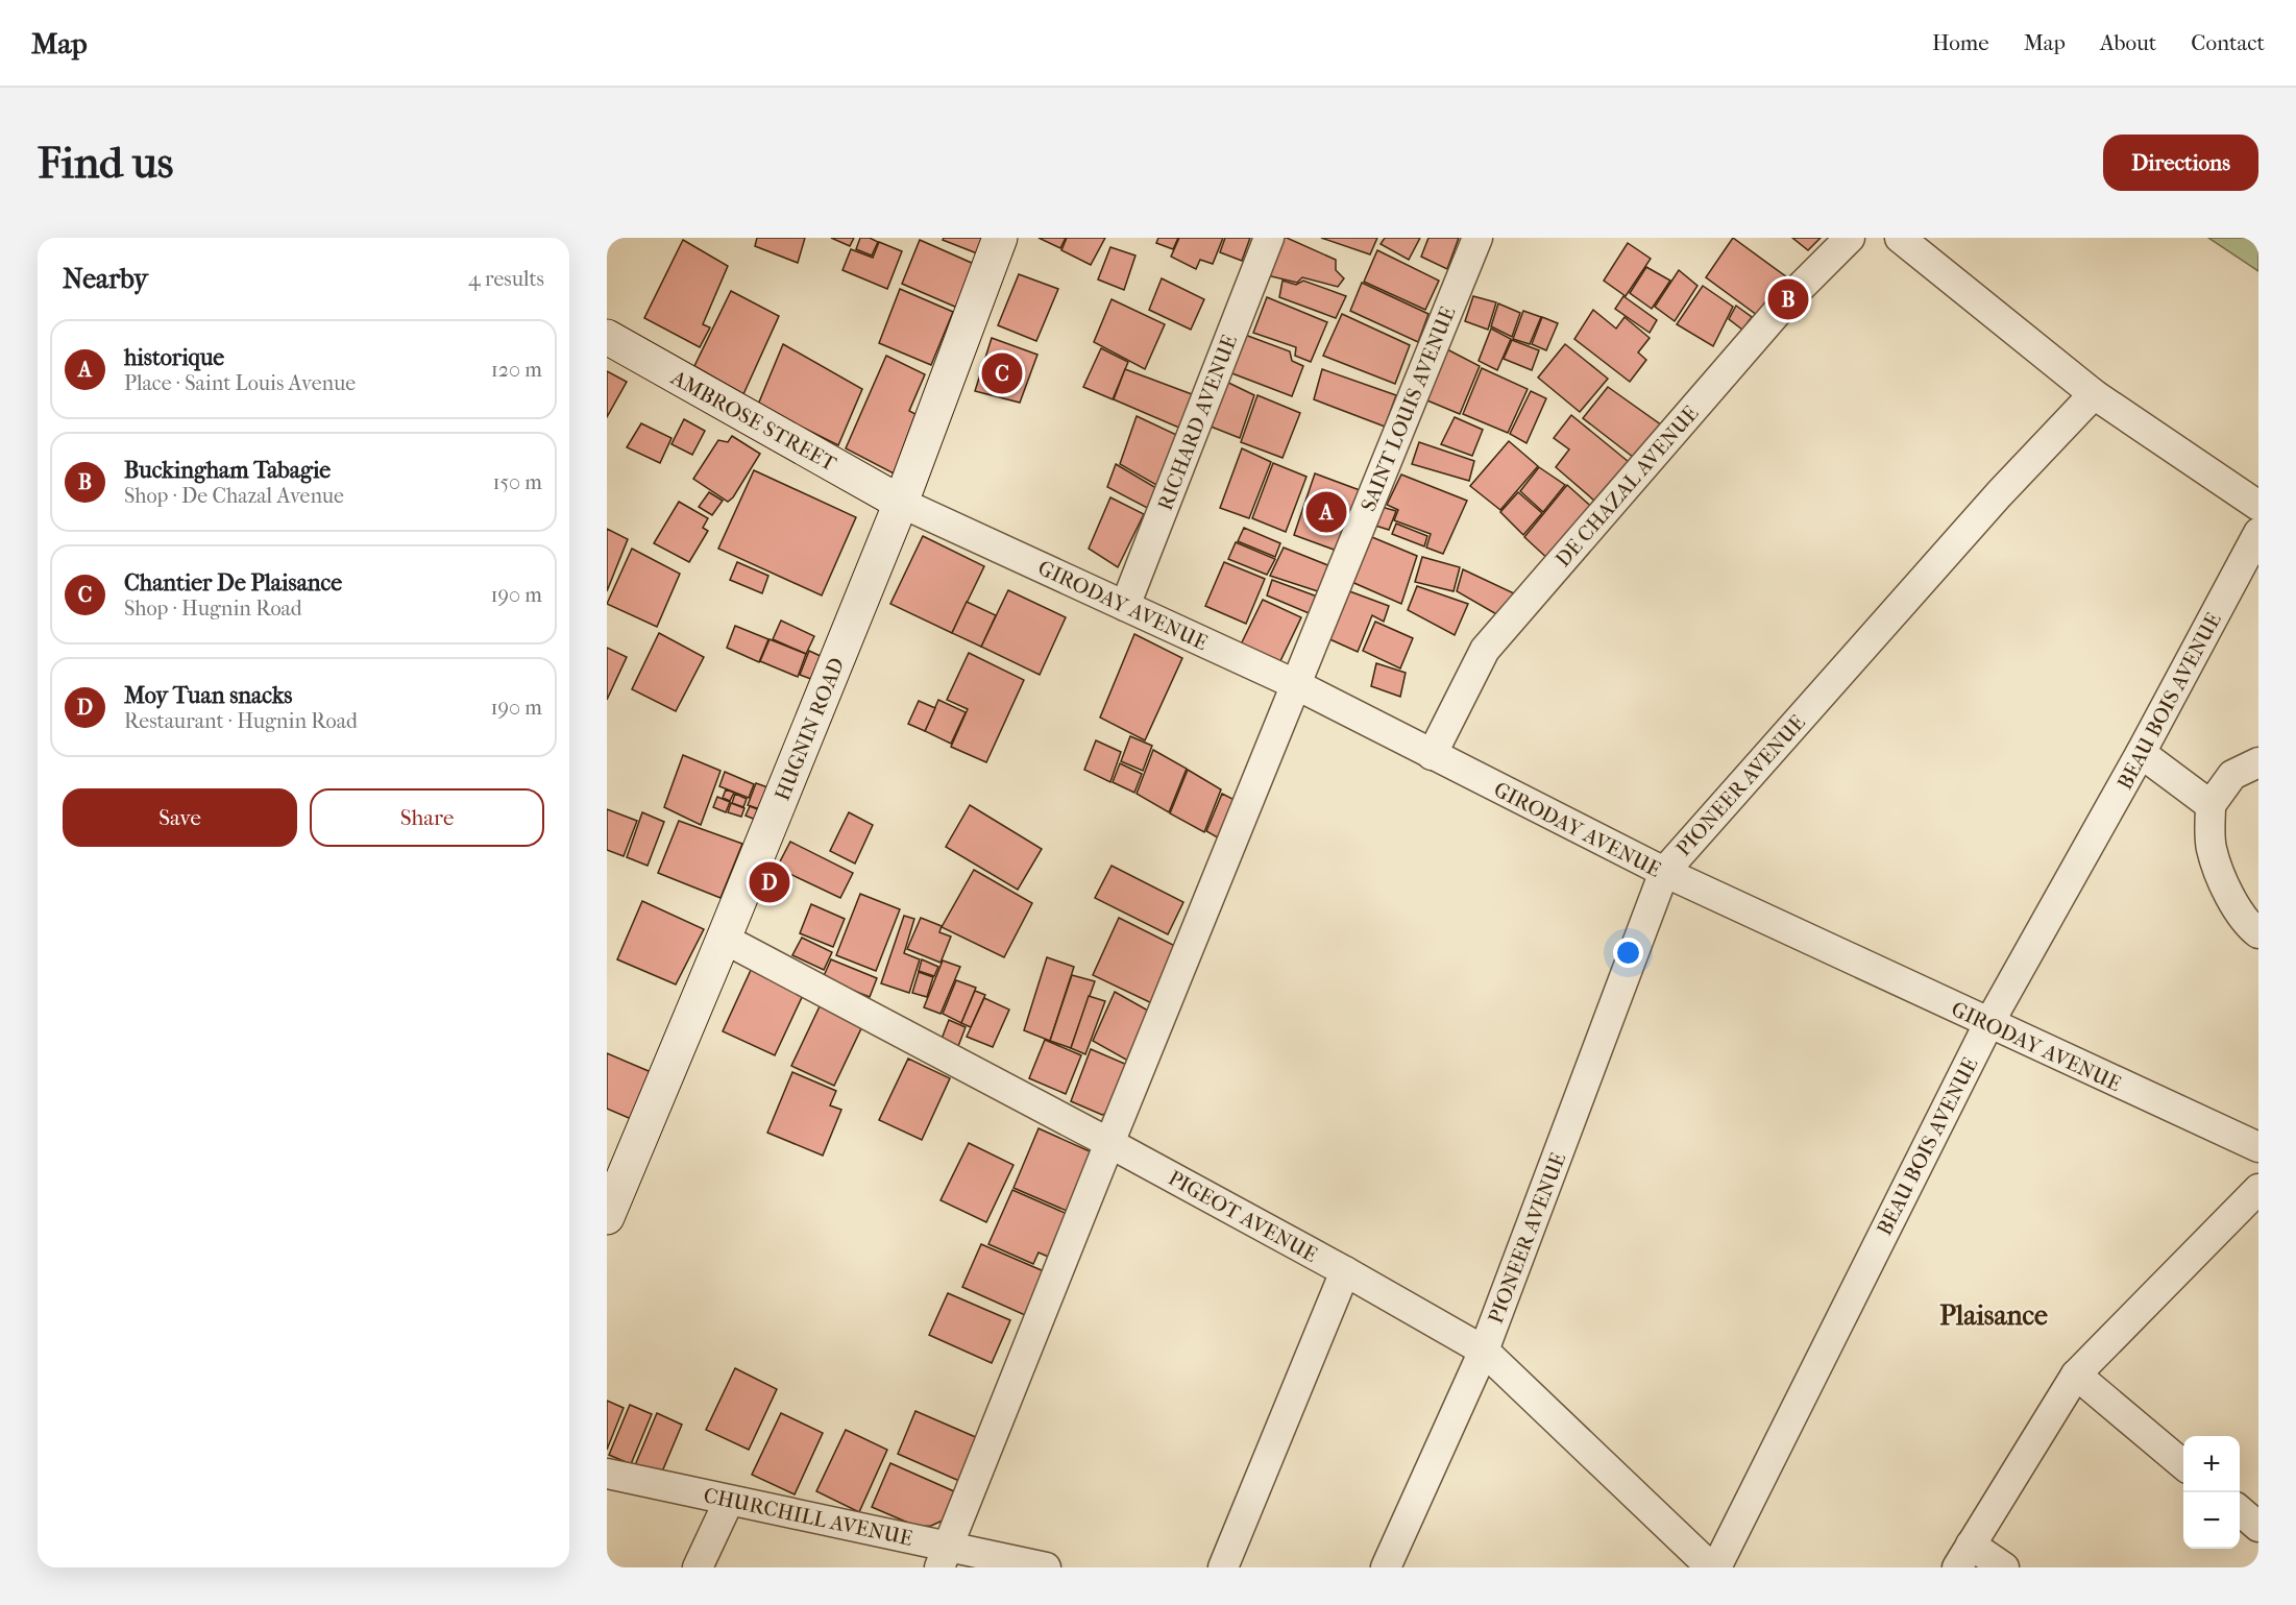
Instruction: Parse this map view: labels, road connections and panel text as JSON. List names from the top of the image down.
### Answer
{
  "streets": {
    "main road": ["AMBROSE STREET", "HUGNIN ROAD"],
    "street": [
      "SAINT LOUIS AVENUE",
      "RICHARD AVENUE",
      "DE CHAZAL AVENUE",
      "GIRODAY AVENUE",
      "BEAU BOIS AVENUE",
      "PIONEER AVENUE",
      "PIGEOT AVENUE",
      "CHURCHILL AVENUE"
    ]
  },
  "crossings": [
    ["SAINT LOUIS AVENUE", "GIRODAY AVENUE"],
    ["SAINT LOUIS AVENUE", "PIGEOT AVENUE"],
    ["SAINT LOUIS AVENUE", "CHURCHILL AVENUE"],
    ["AMBROSE STREET", "GIRODAY AVENUE"],
    ["AMBROSE STREET", "HUGNIN ROAD"],
    ["RICHARD AVENUE", "GIRODAY AVENUE"],
    ["DE CHAZAL AVENUE", "GIRODAY AVENUE"],
    ["GIRODAY AVENUE", "BEAU BOIS AVENUE"],
    ["GIRODAY AVENUE", "HUGNIN ROAD"],
    ["GIRODAY AVENUE", "PIONEER AVENUE"],
    ["BEAU BOIS AVENUE", "PIGEOT AVENUE"],
    ["HUGNIN ROAD", "PIGEOT AVENUE"],
    ["PIONEER AVENUE", "PIGEOT AVENUE"]
  ],
  "districts": ["Plaisance"],
  "page": {
    "header": "Map",
    "nav": [
      "Home",
      "Map",
      "About",
      "Contact"
    ],
    "buttons": [
      "Directions",
      ["Save", "Share"]
    ],
    "title": "Find us",
    "heading": ["Nearby", "4 results"],
    "pins": [
      "B",
      "C",
      "A",
      "D"
    ],
    "list": [
      {
        "mark": "A",
        "name": "historique",
        "note": "Place · Saint Louis Avenue",
        "value": "120 m"
      },
      {
        "mark": "B",
        "name": "Buckingham Tabagie",
        "note": "Shop · De Chazal Avenue",
        "value": "150 m"
      },
      {
        "mark": "C",
        "name": "Chantier De Plaisance",
        "note": "Shop · Hugnin Road",
        "value": "190 m"
      },
      {
        "mark": "D",
        "name": "Moy Tuan snacks",
        "note": "Restaurant · Hugnin Road",
        "value": "190 m"
      }
    ],
    "map_buttons": ["+", "−"]
  }
}
